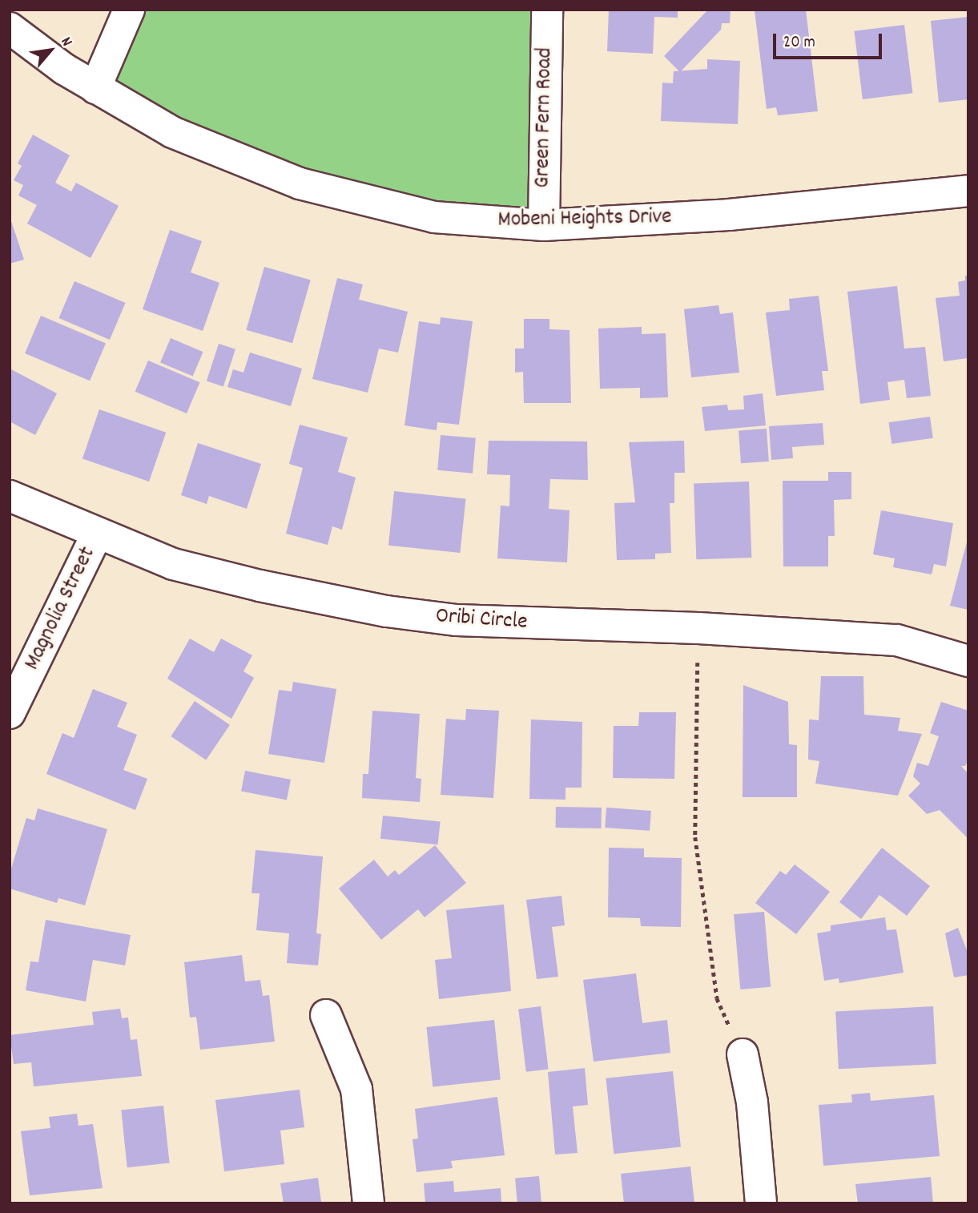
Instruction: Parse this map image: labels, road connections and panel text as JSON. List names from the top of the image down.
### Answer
{
  "streets": {
    "street": [
      "Green Fern Road",
      "Mobeni Heights Drive",
      "Magnolia Street",
      "Oribi Circle"
    ]
  },
  "crossings": [
    ["Green Fern Road", "Mobeni Heights Drive"],
    ["Magnolia Street", "Oribi Circle"]
  ],
  "scale_bar": "20 m",
  "north": "top right"
}
